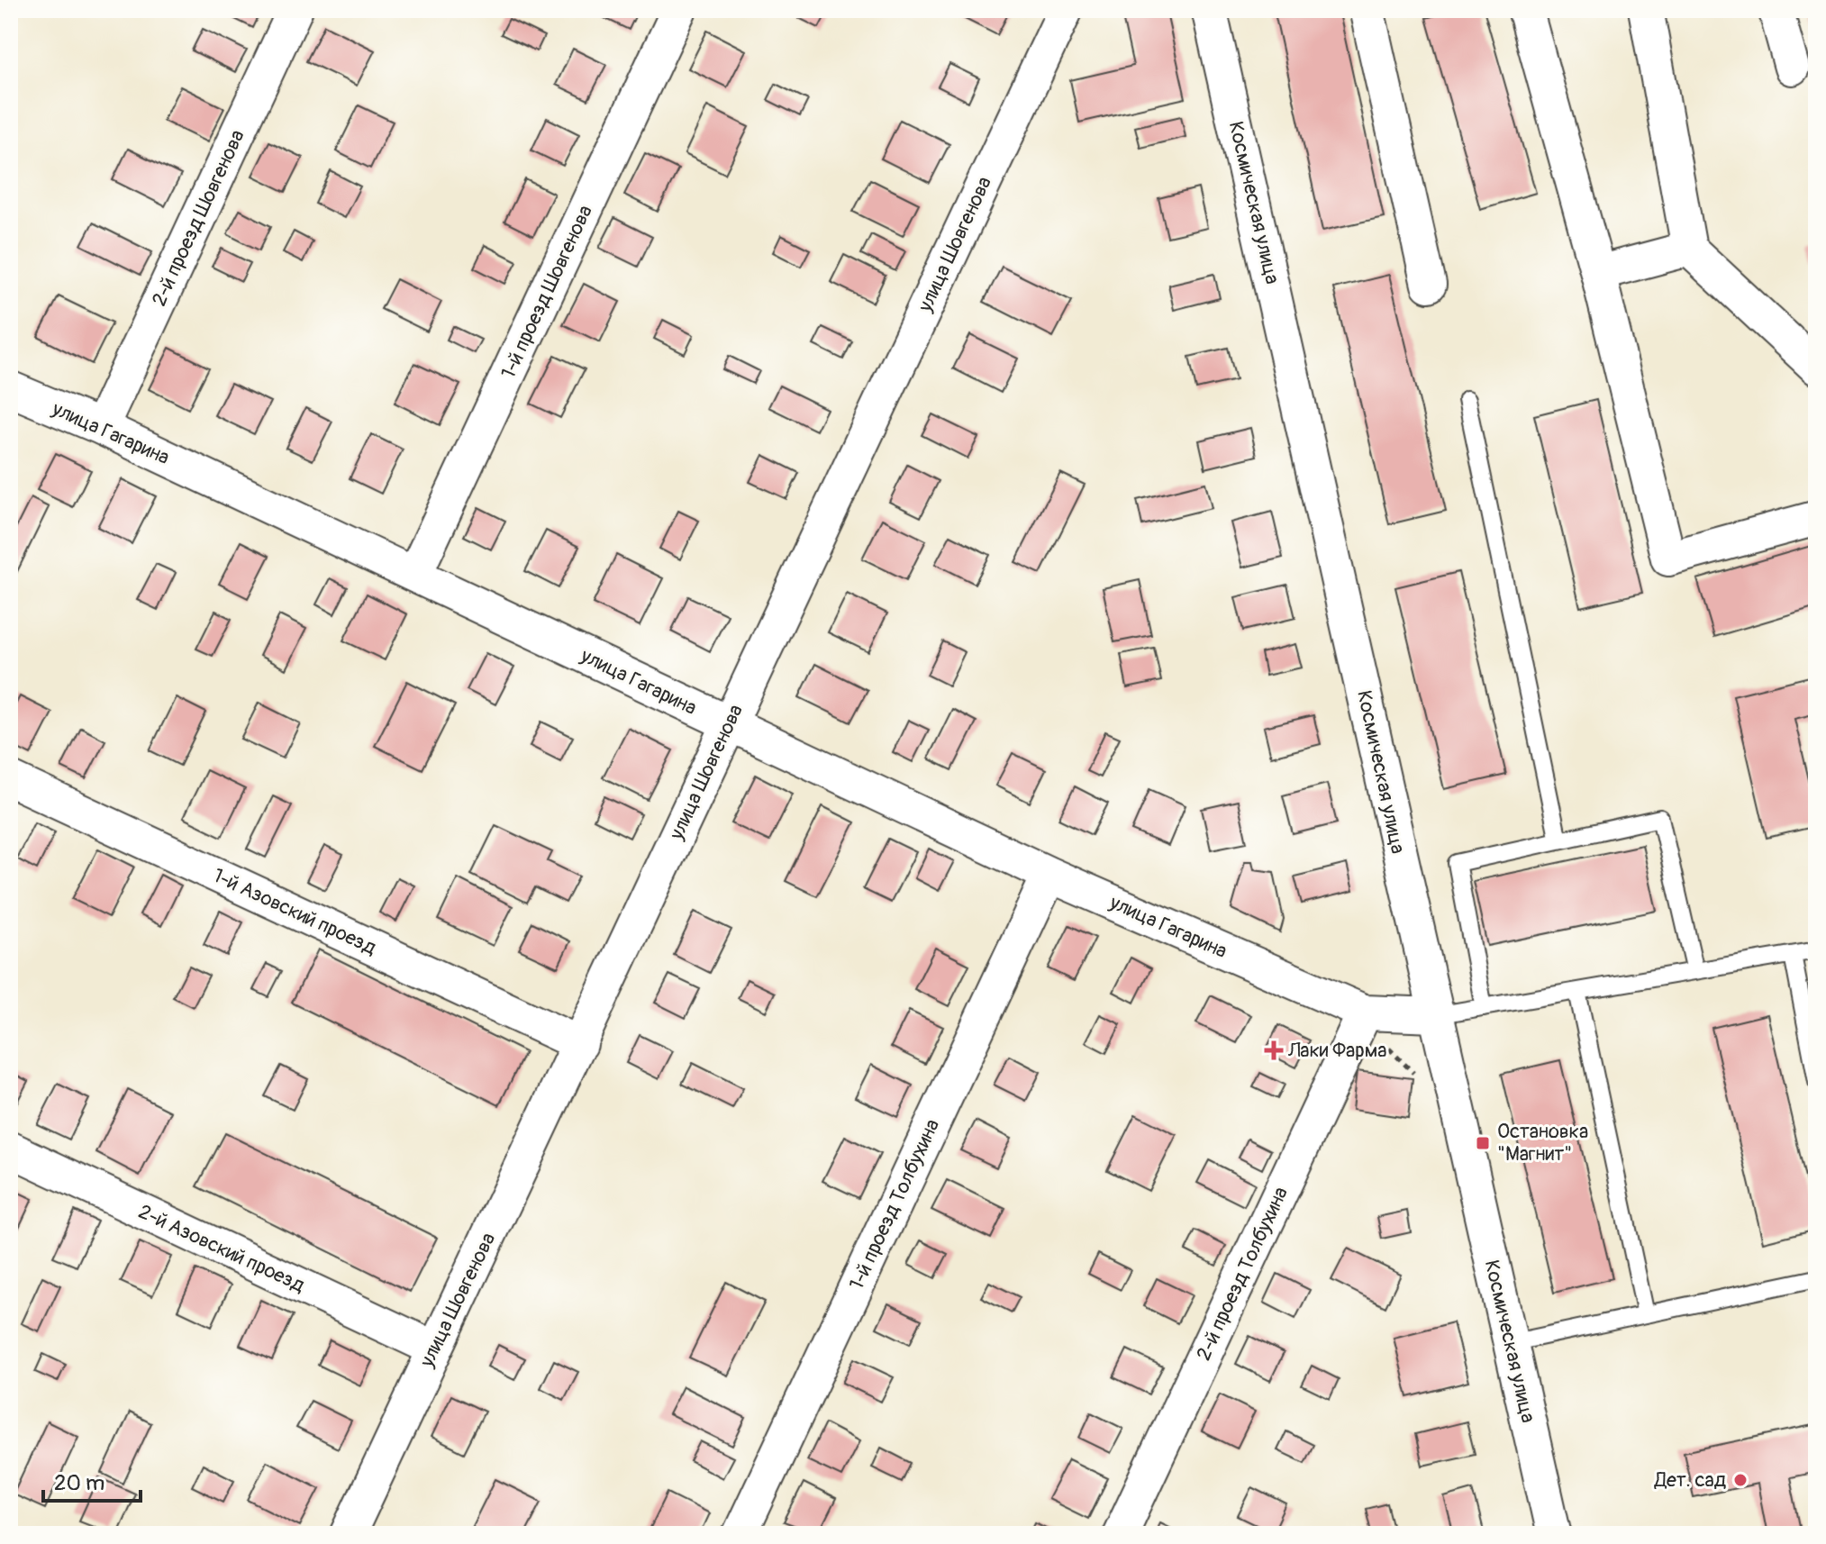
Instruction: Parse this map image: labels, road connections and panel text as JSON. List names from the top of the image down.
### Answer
{
  "streets": {
    "street": [
      "Космическая улица",
      "2-й проезд Шовгенова",
      "улица Шовгенова",
      "1-й проезд Шовгенова",
      "улица Гагарина",
      "1-й Азовский проезд",
      "1-й проезд Толбухина",
      "2-й Азовский проезд",
      "2-й проезд Толбухина"
    ]
  },
  "crossings": [
    ["Космическая улица", "улица Гагарина"],
    ["2-й проезд Шовгенова", "улица Гагарина"],
    ["улица Шовгенова", "улица Гагарина"],
    ["улица Шовгенова", "1-й Азовский проезд"],
    ["улица Шовгенова", "2-й Азовский проезд"],
    ["1-й проезд Шовгенова", "улица Гагарина"],
    ["улица Гагарина", "1-й проезд Толбухина"],
    ["улица Гагарина", "2-й проезд Толбухина"]
  ],
  "places": {
    "health": ["Лаки Фарма"],
    "transit": ["Остановка \"Магнит\""],
    "other": ["Дет. сад"]
  },
  "scale_bar": "20 m"
}
